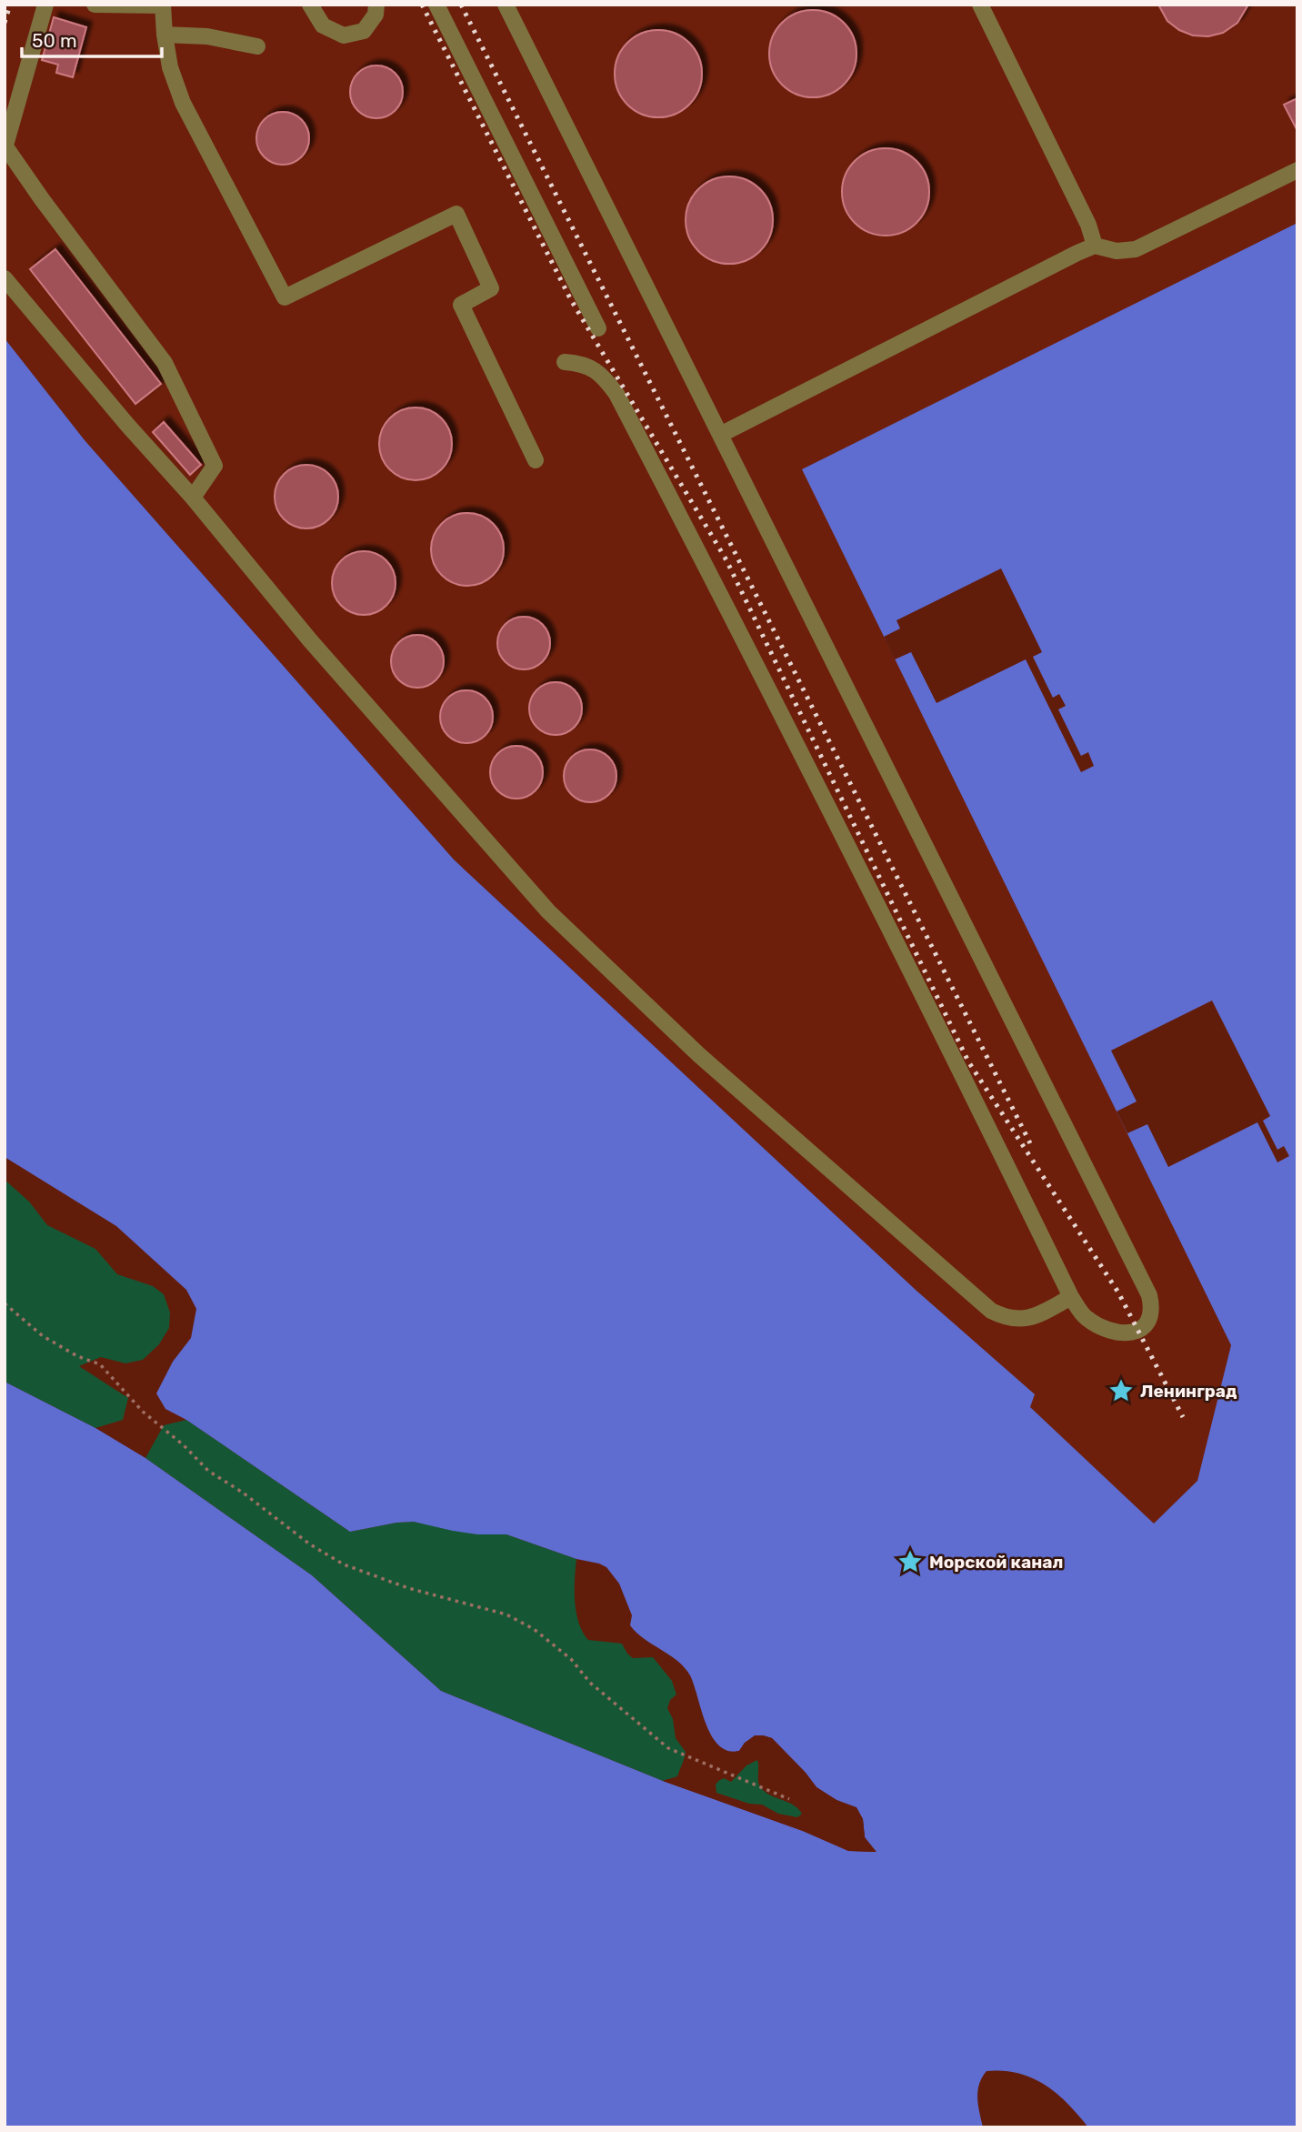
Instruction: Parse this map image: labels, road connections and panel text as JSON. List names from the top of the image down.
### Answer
{
  "places": {
    "place": ["Ленинград", "Морской канал"]
  },
  "scale_bar": "50 m"
}
